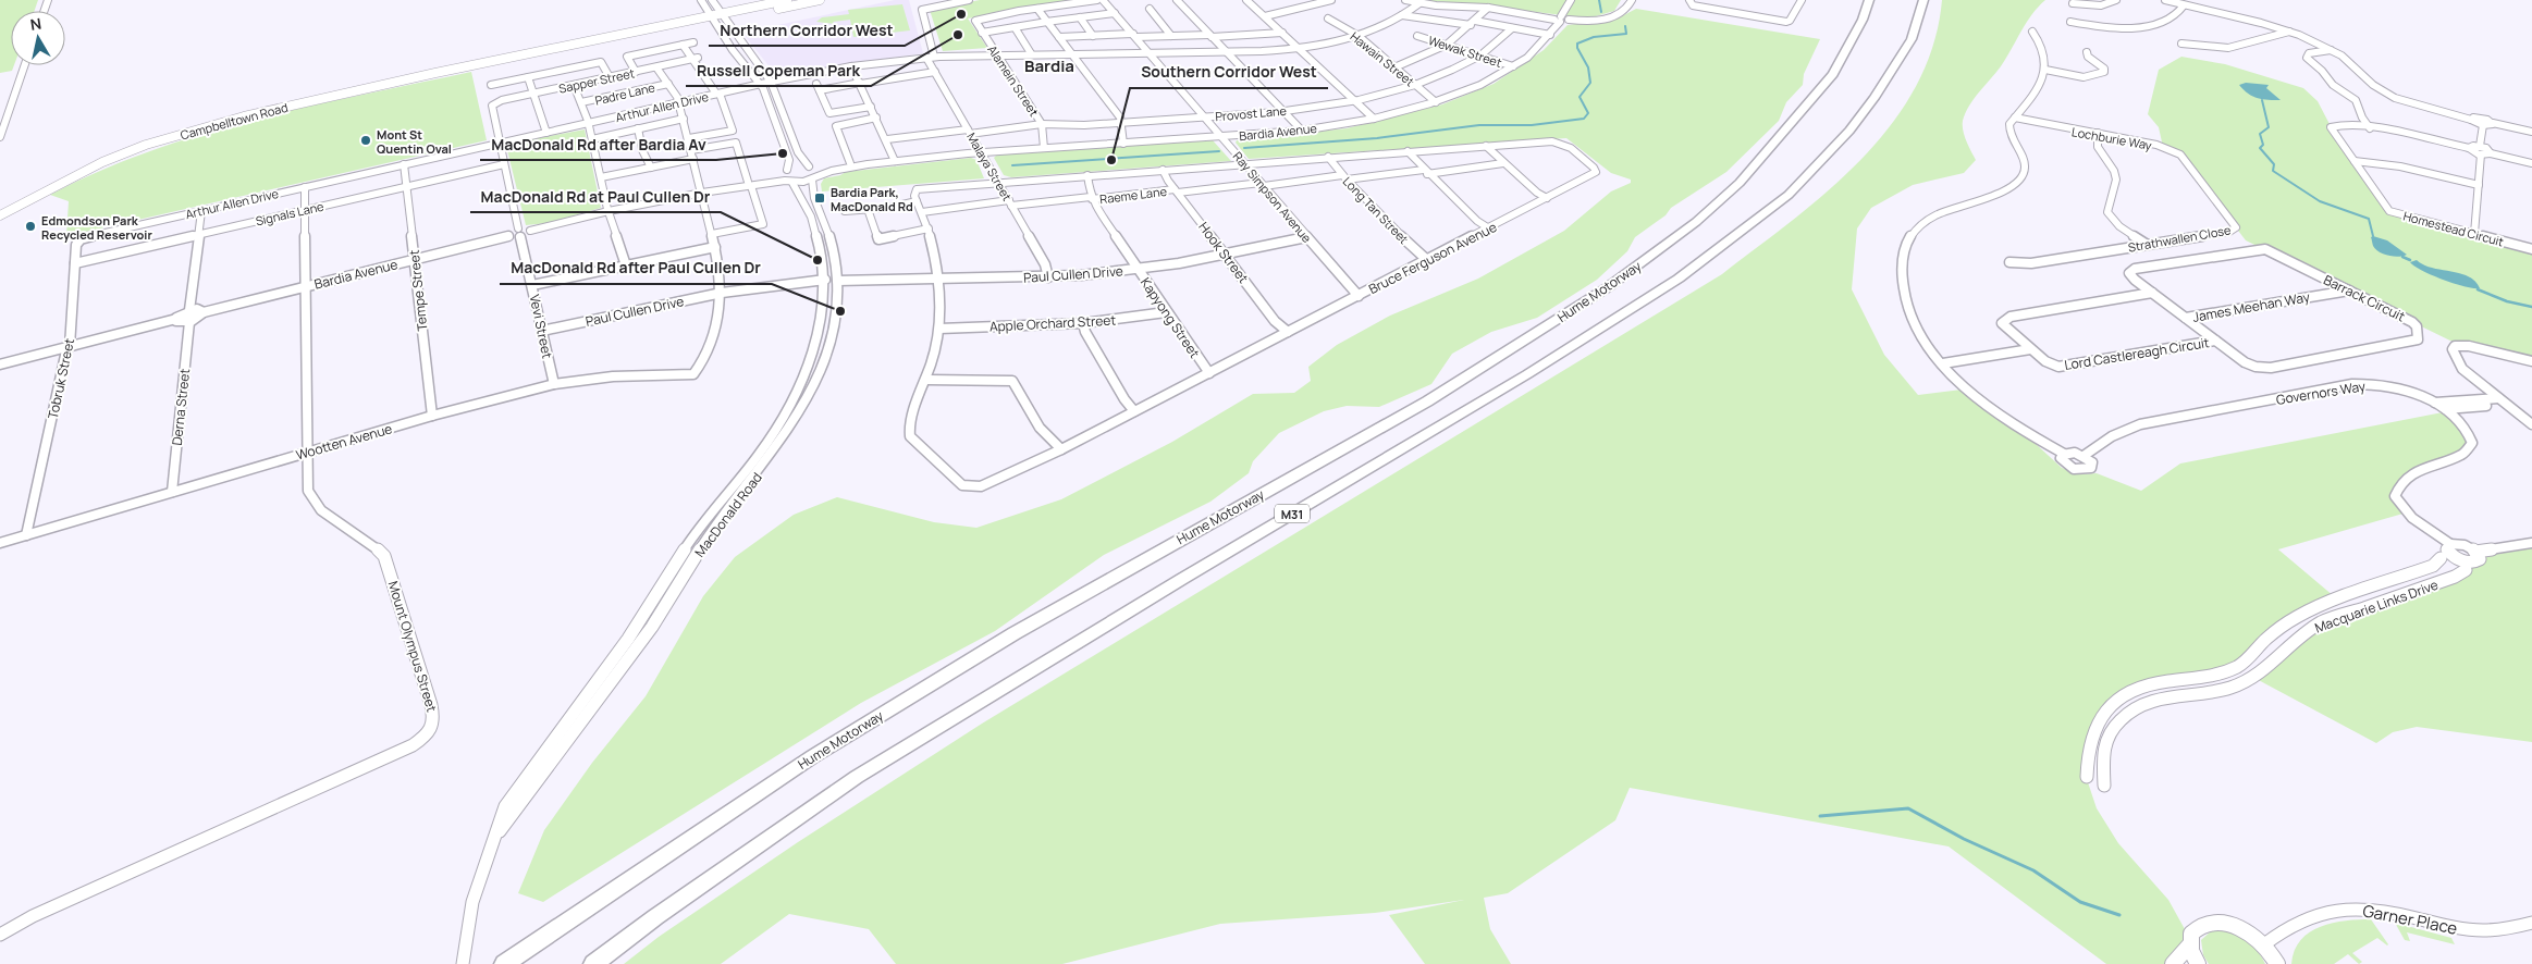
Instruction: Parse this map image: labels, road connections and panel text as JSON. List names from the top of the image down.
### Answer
{
  "streets": {
    "highway": ["Hume Motorway", "M31"],
    "main road": ["Campbelltown Road"],
    "street": [
      "Wewak Street",
      "Hawain Street",
      "Sapper Street",
      "Alamein Street",
      "Padre Lane",
      "Arthur Allen Drive",
      "Provost Lane",
      "Bardia Avenue",
      "Lochburie Way",
      "Malaya Street",
      "Raeme Lane",
      "Ray Simpson Avenue",
      "Long Tan Street",
      "Signals Lane",
      "Homestead Circuit",
      "Strathwallen Close",
      "Hook Street",
      "Bruce Ferguson Avenue",
      "Paul Cullen Drive",
      "Tempe Street",
      "Barrack Circuit",
      "James Meehan Way",
      "Kapyong Street",
      "Apple Orchard Street",
      "Vevi Street",
      "Lord Castlereagh Circuit",
      "Tobruk Street",
      "Governors Way",
      "Derna Street",
      "Wootten Avenue",
      "MacDonald Road",
      "Macquarie Links Drive",
      "Mount Olympus Street",
      "Garner Place"
    ]
  },
  "crossings": [
    ["Wewak Street", "Provost Lane"],
    ["Wewak Street", "Bardia Avenue"],
    ["Hawain Street", "Arthur Allen Drive"],
    ["Hawain Street", "Provost Lane"],
    ["Hawain Street", "Bardia Avenue"],
    ["Sapper Street", "Vevi Street"],
    ["Alamein Street", "Arthur Allen Drive"],
    ["Alamein Street", "Provost Lane"],
    ["Alamein Street", "Bardia Avenue"],
    ["Arthur Allen Drive", "Malaya Street"],
    ["Arthur Allen Drive", "Ray Simpson Avenue"],
    ["Arthur Allen Drive", "Tempe Street"],
    ["Arthur Allen Drive", "Vevi Street"],
    ["Arthur Allen Drive", "Tobruk Street"],
    ["Arthur Allen Drive", "MacDonald Road"],
    ["Arthur Allen Drive", "Mount Olympus Street"],
    ["Provost Lane", "Malaya Street"],
    ["Provost Lane", "Ray Simpson Avenue"],
    ["Campbelltown Road", "MacDonald Road"],
    ["Bardia Avenue", "Malaya Street"],
    ["Bardia Avenue", "Ray Simpson Avenue"],
    ["Bardia Avenue", "Tempe Street"],
    ["Bardia Avenue", "Vevi Street"],
    ["Bardia Avenue", "MacDonald Road"],
    ["Bardia Avenue", "Mount Olympus Street"],
    ["Lochburie Way", "Strathwallen Close"],
    ["Malaya Street", "Raeme Lane"],
    ["Malaya Street", "Bruce Ferguson Avenue"],
    ["Malaya Street", "Paul Cullen Drive"],
    ["Raeme Lane", "Ray Simpson Avenue"],
    ["Raeme Lane", "Long Tan Street"],
    ["Raeme Lane", "Hook Street"],
    ["Raeme Lane", "Bruce Ferguson Avenue"],
    ["Raeme Lane", "Kapyong Street"],
    ["Ray Simpson Avenue", "Bruce Ferguson Avenue"],
    ["Ray Simpson Avenue", "Paul Cullen Drive"],
    ["Long Tan Street", "Bruce Ferguson Avenue"],
    ["Signals Lane", "Tempe Street"],
    ["Signals Lane", "Vevi Street"],
    ["Signals Lane", "Tobruk Street"],
    ["Signals Lane", "Mount Olympus Street"],
    ["Hook Street", "Bruce Ferguson Avenue"],
    ["Hook Street", "Paul Cullen Drive"],
    ["Bruce Ferguson Avenue", "Paul Cullen Drive"],
    ["Bruce Ferguson Avenue", "Kapyong Street"],
    ["Bruce Ferguson Avenue", "Apple Orchard Street"],
    ["Paul Cullen Drive", "Kapyong Street"],
    ["Paul Cullen Drive", "Vevi Street"],
    ["Paul Cullen Drive", "Wootten Avenue"],
    ["Paul Cullen Drive", "MacDonald Road"],
    ["Tempe Street", "Wootten Avenue"],
    ["Barrack Circuit", "James Meehan Way"],
    ["Barrack Circuit", "Lord Castlereagh Circuit"],
    ["Kapyong Street", "Apple Orchard Street"],
    ["Vevi Street", "Wootten Avenue"],
    ["Tobruk Street", "Wootten Avenue"],
    ["Derna Street", "Wootten Avenue"],
    ["Wootten Avenue", "Mount Olympus Street"]
  ],
  "districts": ["Bardia"],
  "places": {
    "other": [
      "Northern Corridor West",
      "Russell Copeman Park",
      "Mont St Quentin Oval",
      "MacDonald Rd after Bardia Av",
      "Southern Corridor West",
      "Edmondson Park Recycled Reservoir",
      "MacDonald Rd at Paul Cullen Dr",
      "MacDonald Rd after Paul Cullen Dr"
    ],
    "transit": ["Bardia Park, MacDonald Rd"]
  },
  "north": "top"
}
